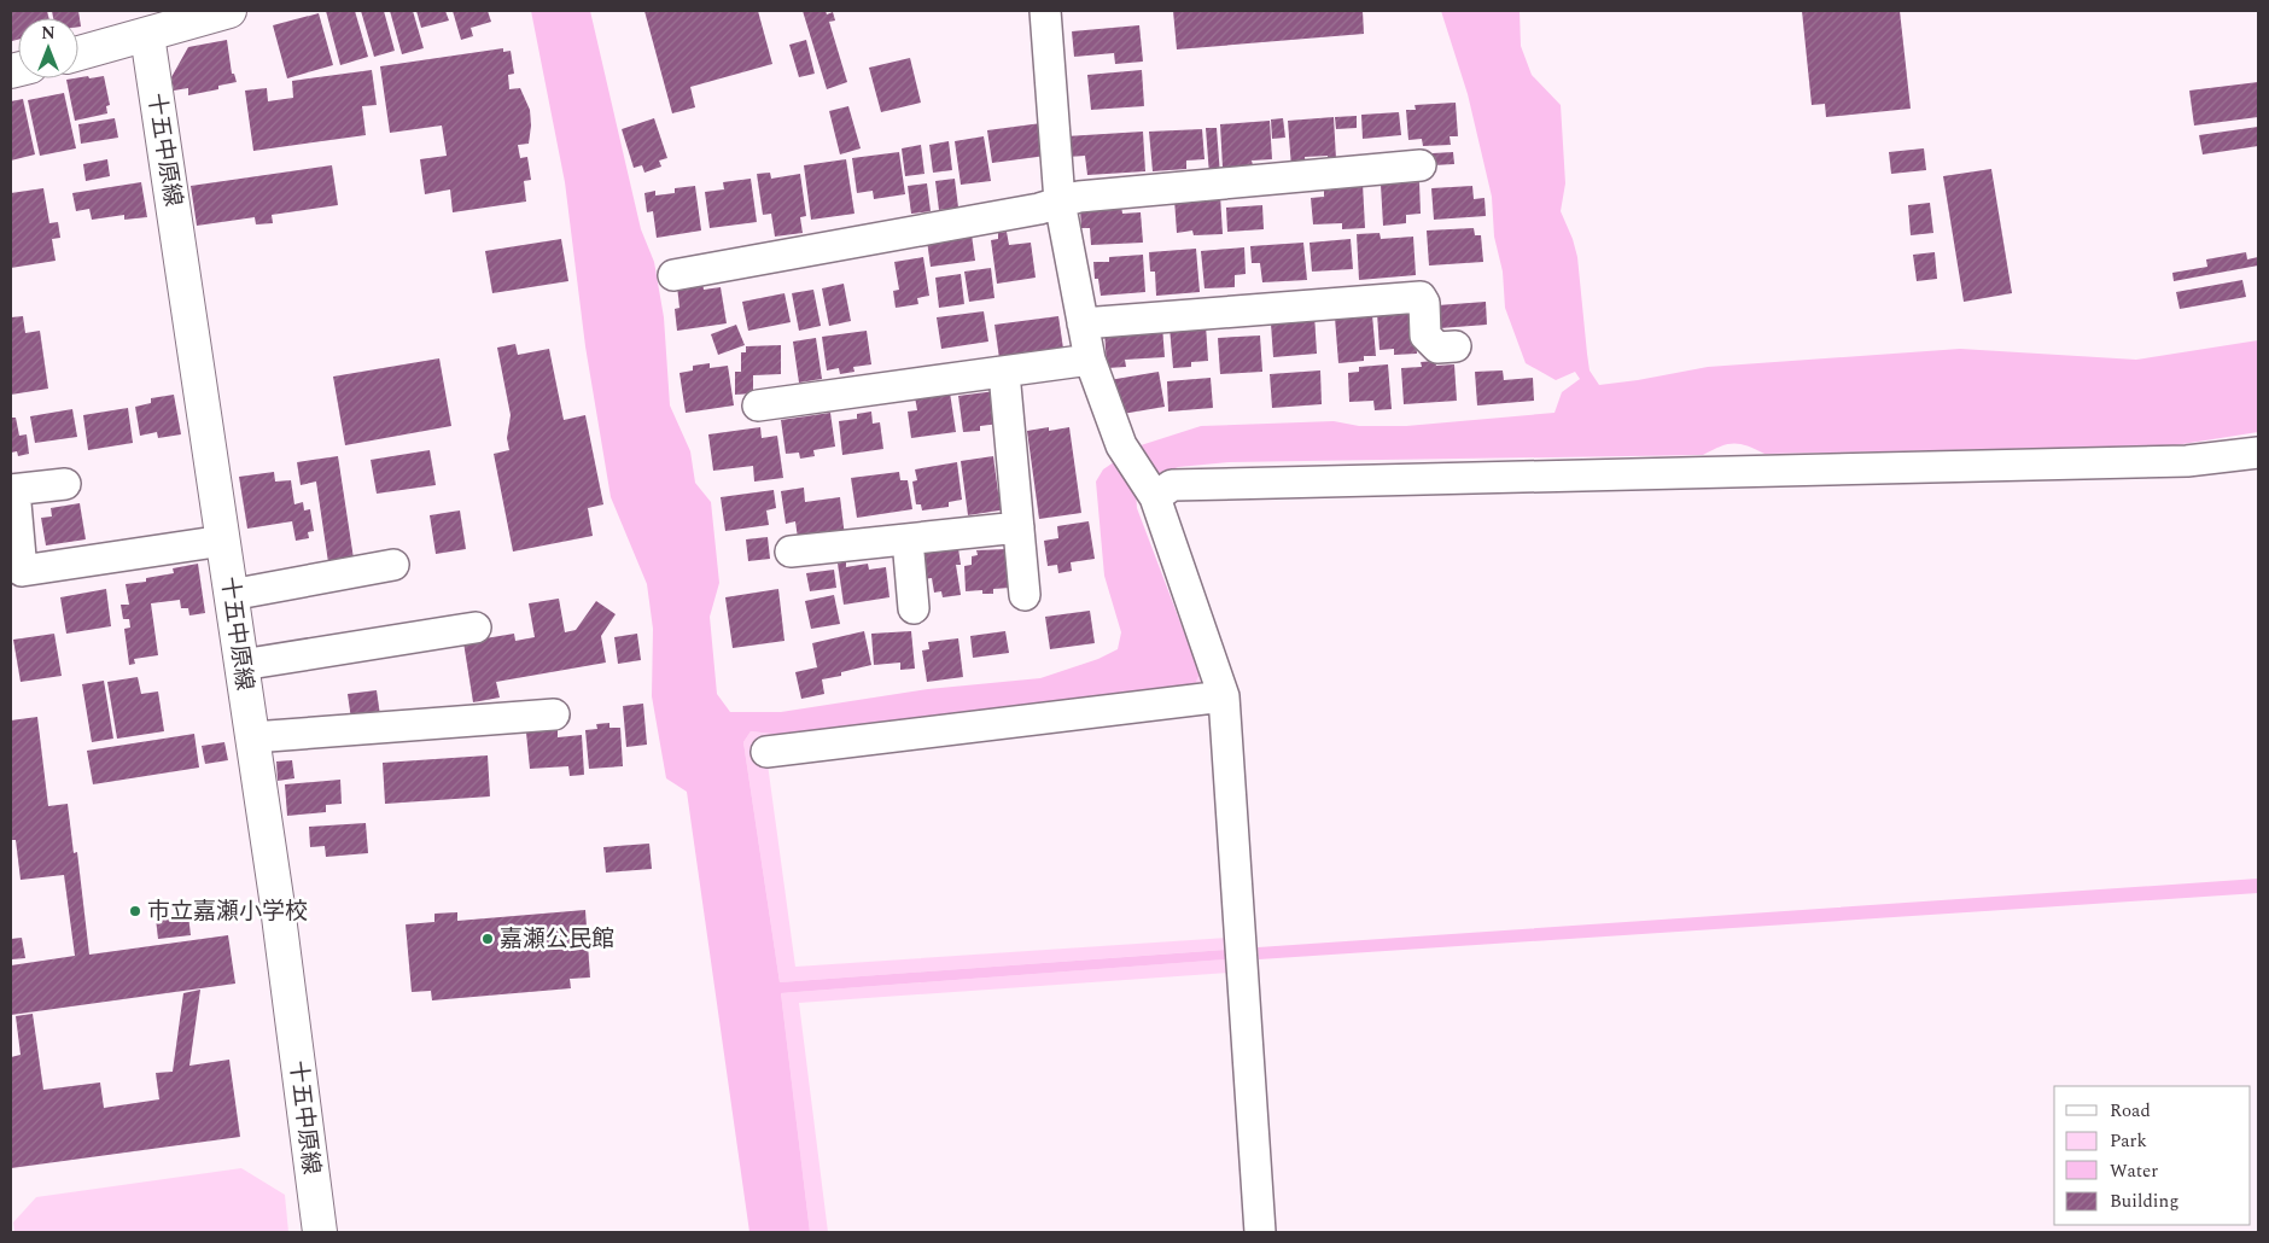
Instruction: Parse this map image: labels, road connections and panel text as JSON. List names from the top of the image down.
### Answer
{
  "streets": {
    "main road": ["十五中原線"]
  },
  "places": ["市立嘉瀬小学校", "嘉瀬公民館"],
  "legend": [
    "Road",
    "Park",
    "Water",
    "Building"
  ],
  "north": "top"
}
